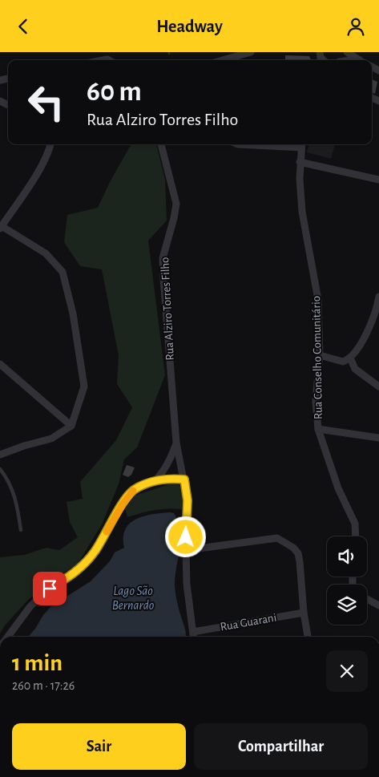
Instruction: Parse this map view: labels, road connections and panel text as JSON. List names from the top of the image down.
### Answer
{
  "streets": {
    "street": ["Rua Alziro Torres Filho", "Rua Conselho Comunitário", "Rua Guarani"]
  },
  "crossings": [
    ["Rua Alziro Torres Filho", "Rua Guarani"]
  ],
  "water": ["Lago São Bernardo"],
  "page": {
    "header": "Headway",
    "turn": ["60 m", "Rua Alziro Torres Filho"],
    "heading": ["1 min", "260 m · 17:26"],
    "buttons": ["Sair", "Compartilhar"]
  }
}
